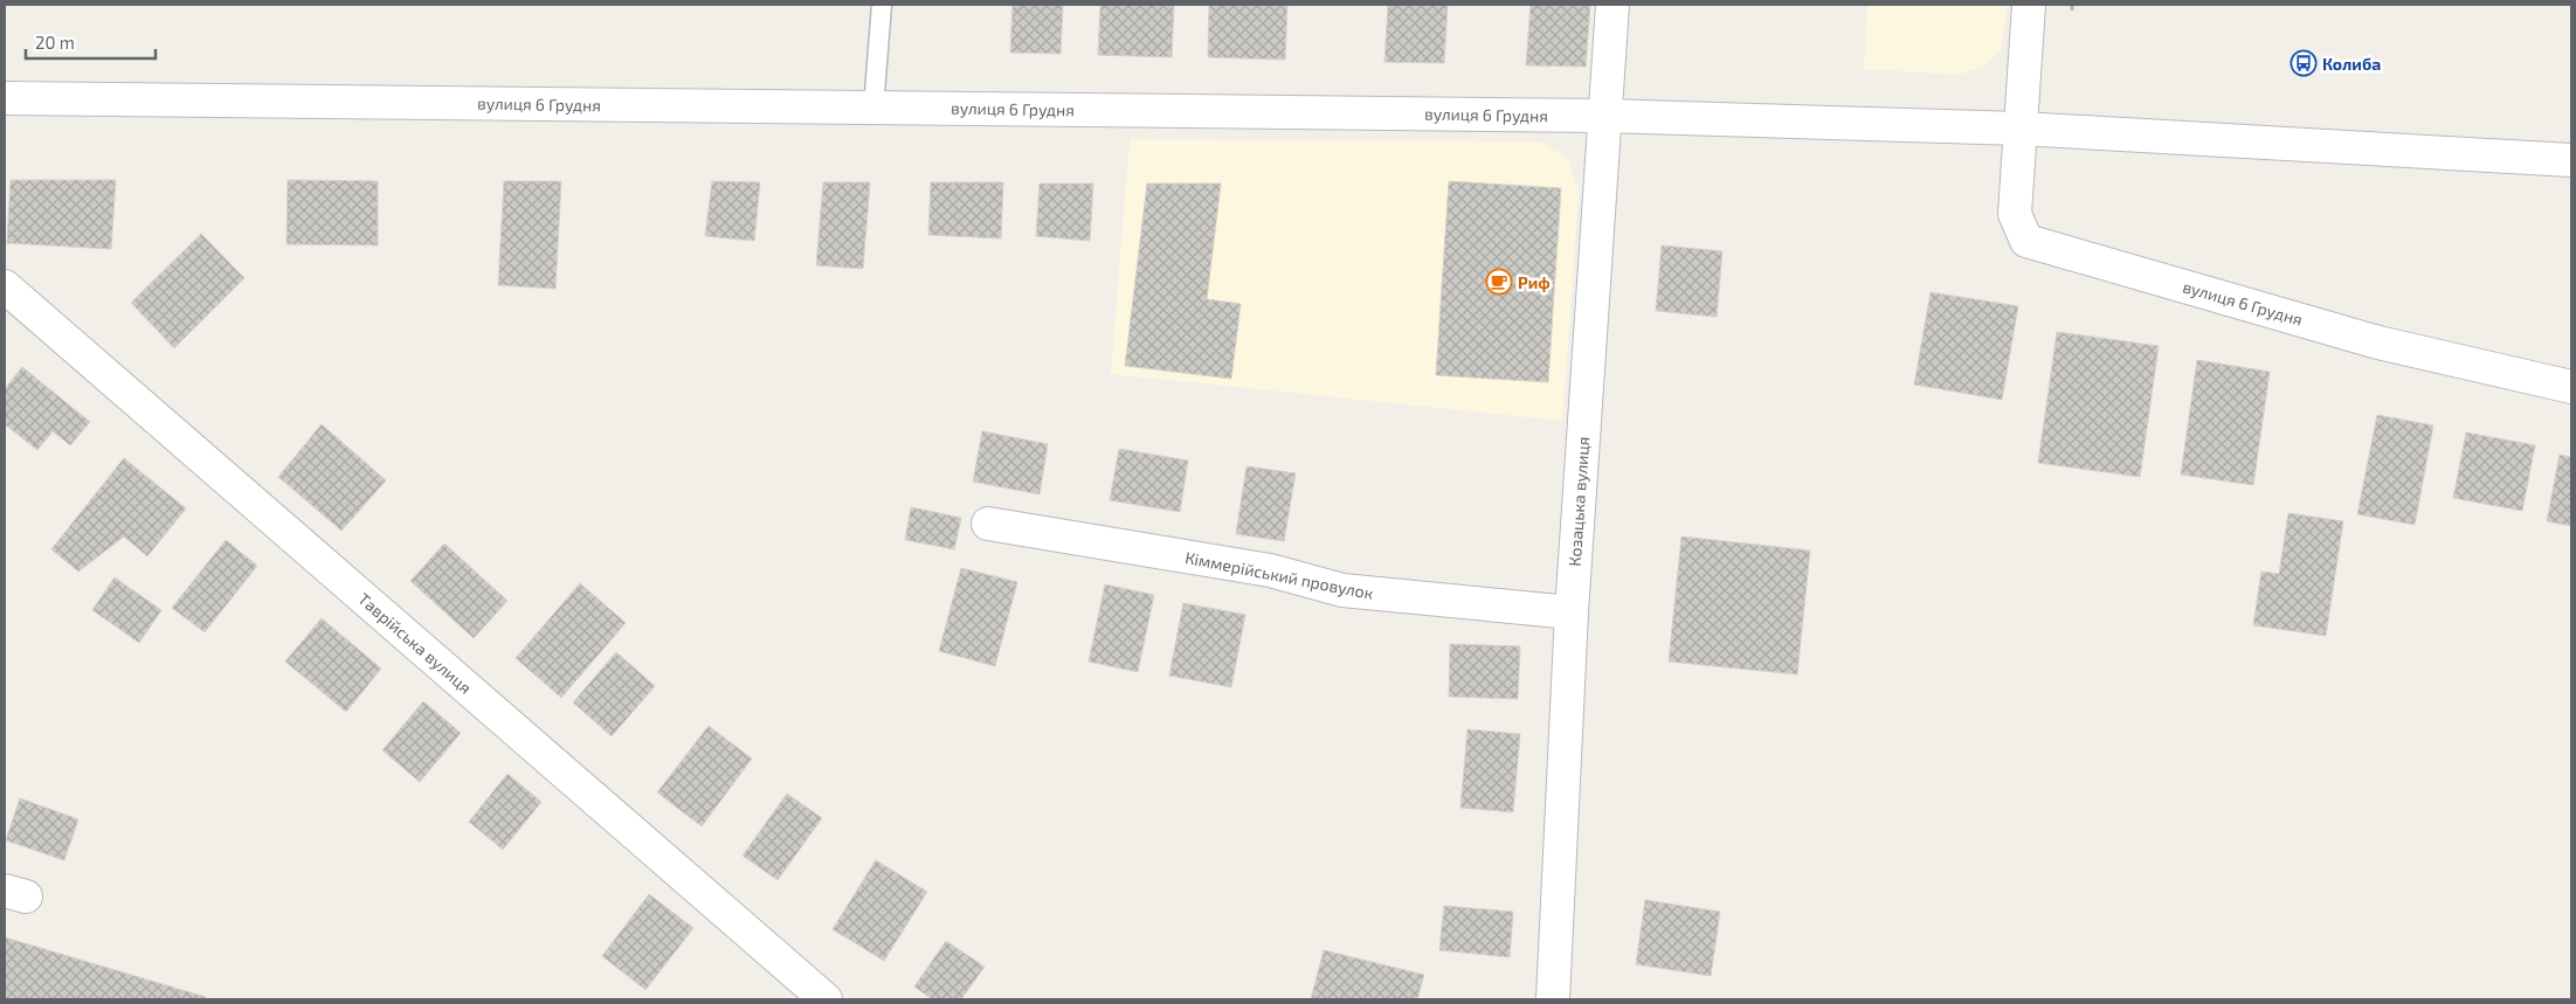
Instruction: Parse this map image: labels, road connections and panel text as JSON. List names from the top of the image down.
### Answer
{
  "streets": {
    "street": [
      "вулиця 6 Грудня",
      "Козацька вулиця",
      "Кіммерійський провулок",
      "Таврійська вулиця"
    ]
  },
  "crossings": [
    ["вулиця 6 Грудня", "Козацька вулиця"],
    ["Козацька вулиця", "Кіммерійський провулок"]
  ],
  "places": {
    "bus stop": ["Колиба"],
    "cafe": ["Риф"]
  },
  "scale_bar": "20 m"
}
